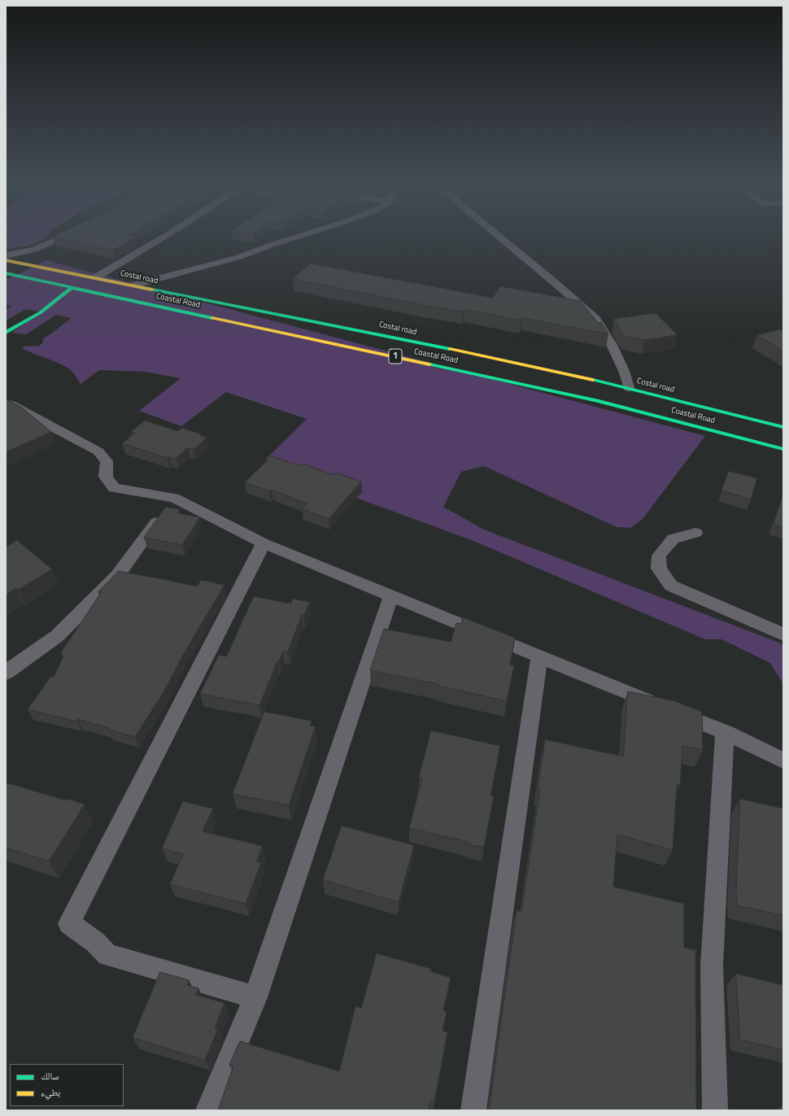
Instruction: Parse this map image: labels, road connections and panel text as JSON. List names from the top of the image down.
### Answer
{
  "streets": {
    "main road": ["Costal road", "Coastal Road", "1"]
  },
  "legend": ["سالك", "بطيء"]
}
